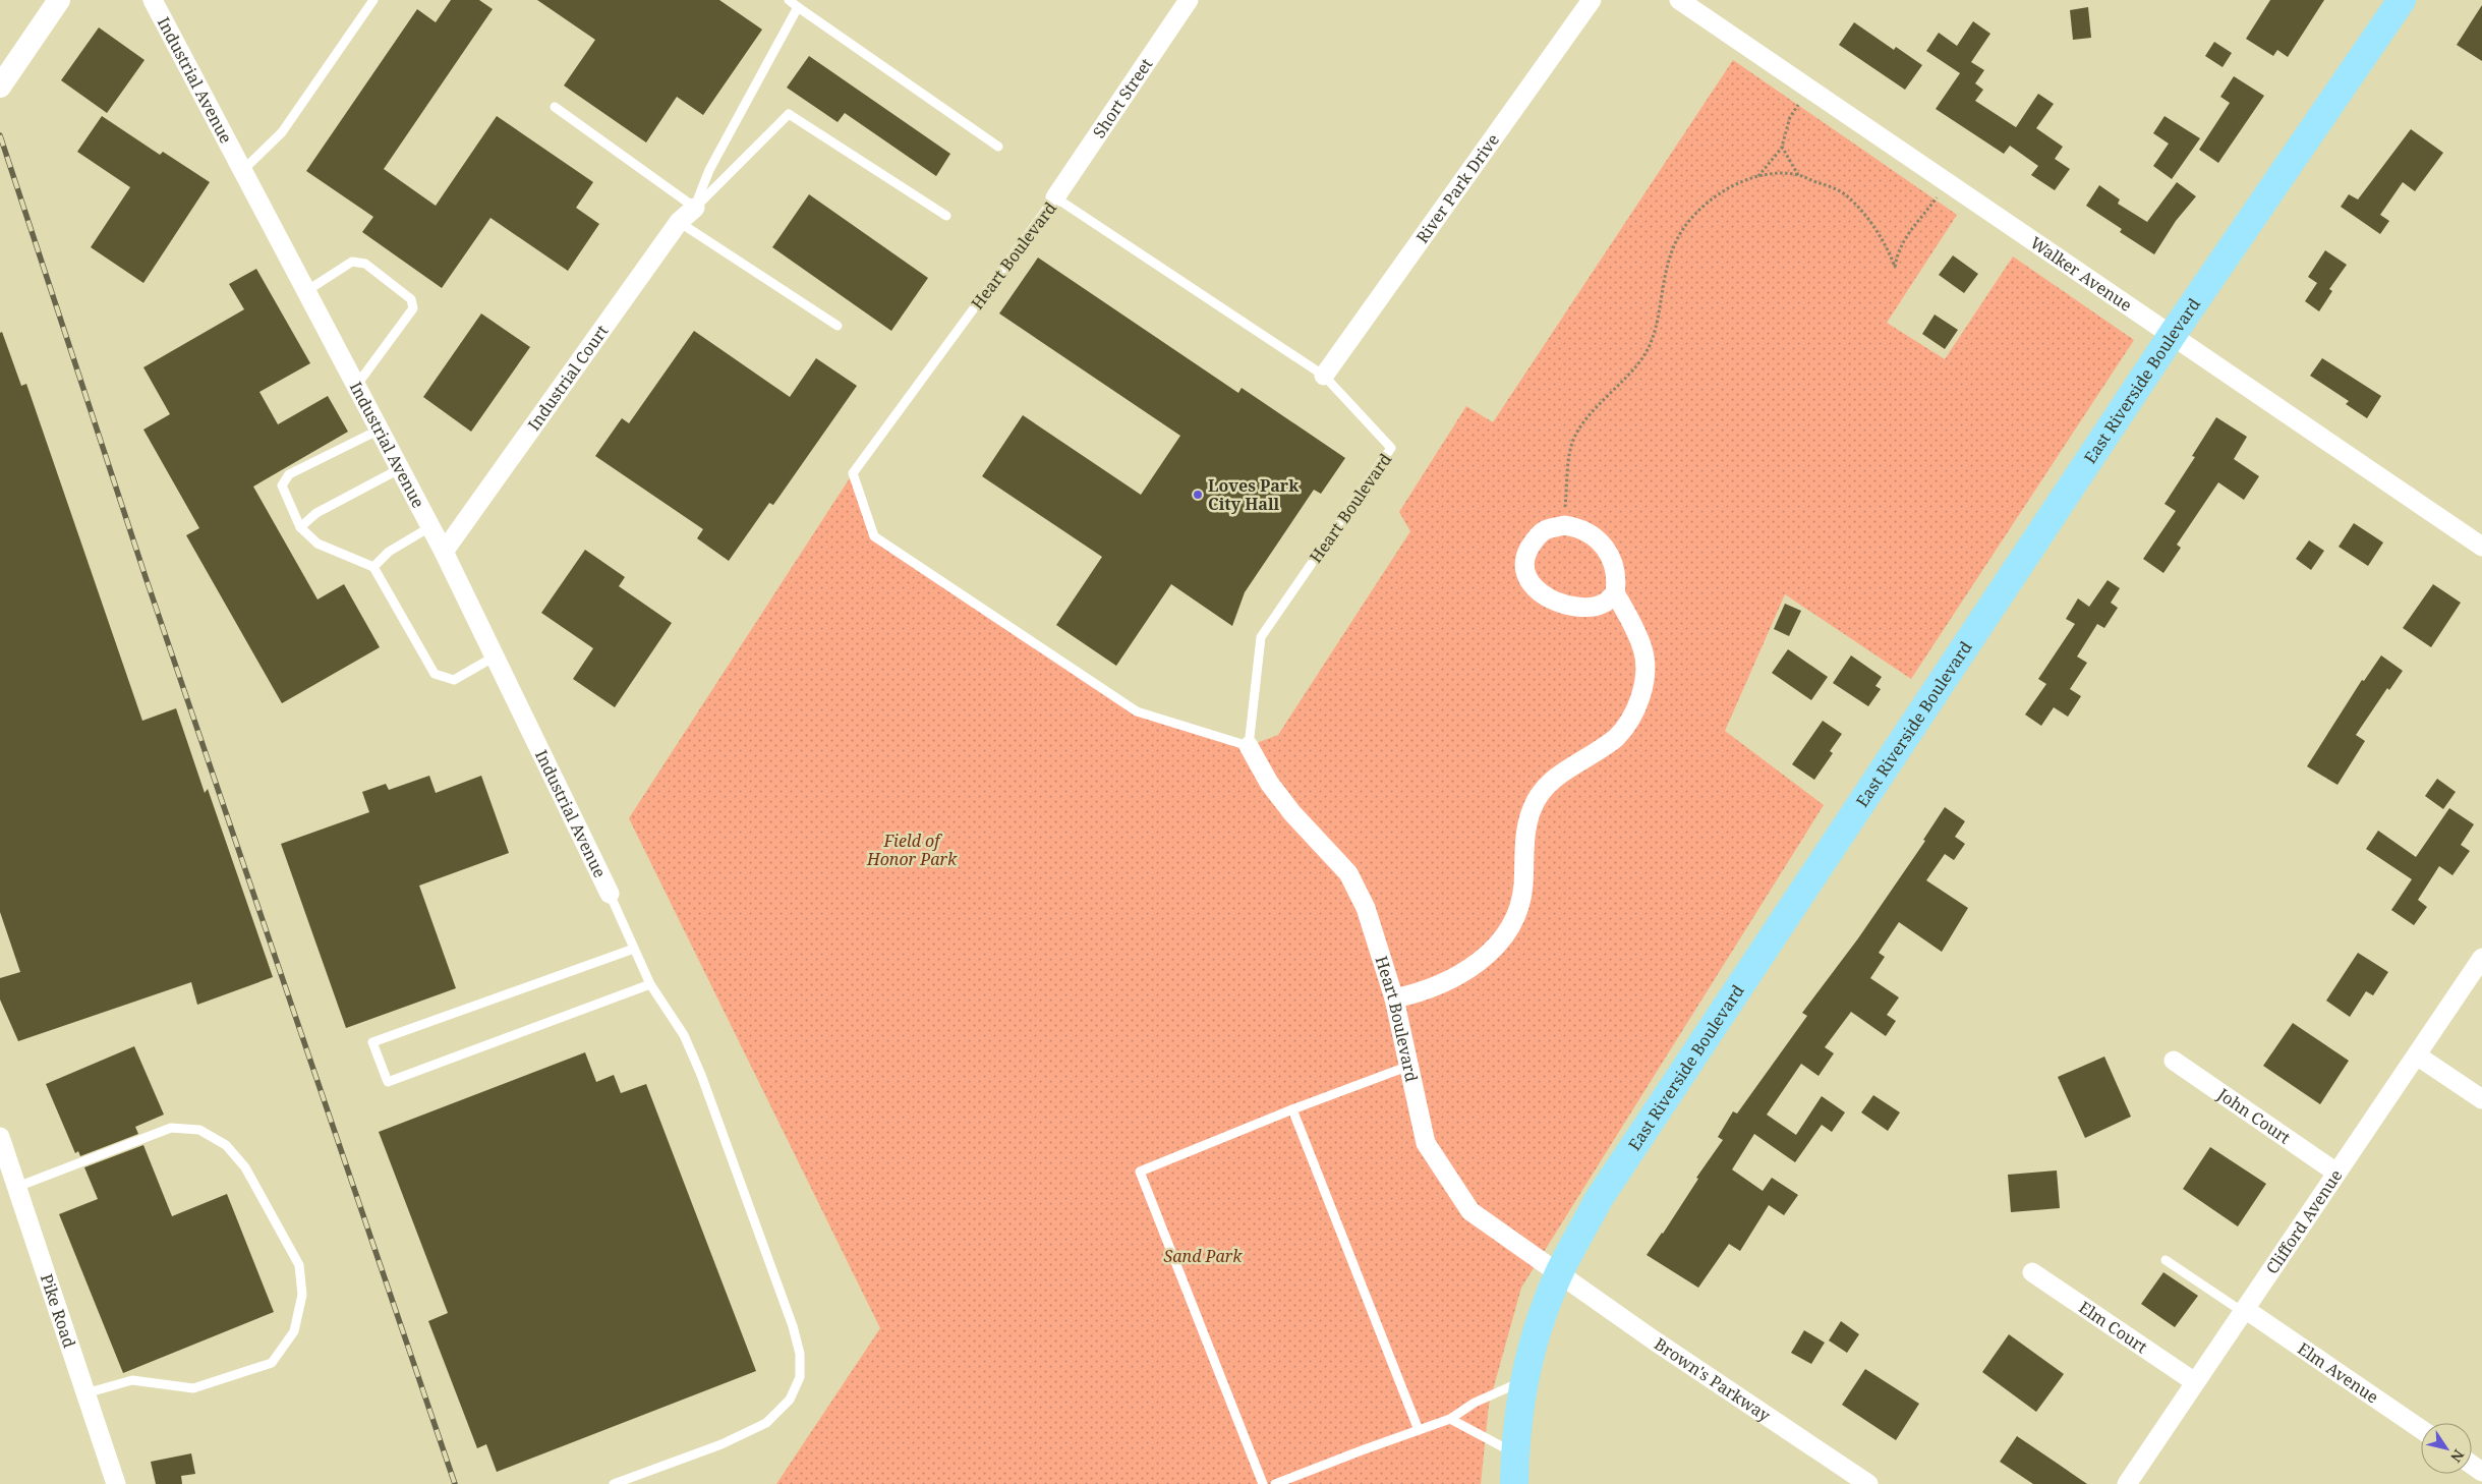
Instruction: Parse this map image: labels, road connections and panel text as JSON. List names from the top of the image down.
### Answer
{
  "streets": {
    "main road": ["East Riverside Boulevard"],
    "street": [
      "Industrial Avenue",
      "Short Street",
      "River Park Drive",
      "Heart Boulevard",
      "Walker Avenue",
      "Industrial Court",
      "John Court",
      "Clifford Avenue",
      "Pike Road",
      "Elm Court",
      "Elm Avenue",
      "Brown's Parkway"
    ]
  },
  "crossings": [
    ["Industrial Avenue", "Industrial Court"],
    ["Short Street", "Heart Boulevard"],
    ["River Park Drive", "Heart Boulevard"],
    ["Heart Boulevard", "East Riverside Boulevard"],
    ["Heart Boulevard", "Brown's Parkway"],
    ["Walker Avenue", "East Riverside Boulevard"],
    ["East Riverside Boulevard", "Brown's Parkway"],
    ["John Court", "Clifford Avenue"],
    ["Clifford Avenue", "Elm Court"],
    ["Clifford Avenue", "Elm Avenue"]
  ],
  "parks": ["Field of Honor Park", "Sand Park"],
  "places": ["Loves Park City Hall"],
  "north": "bottom right"
}
